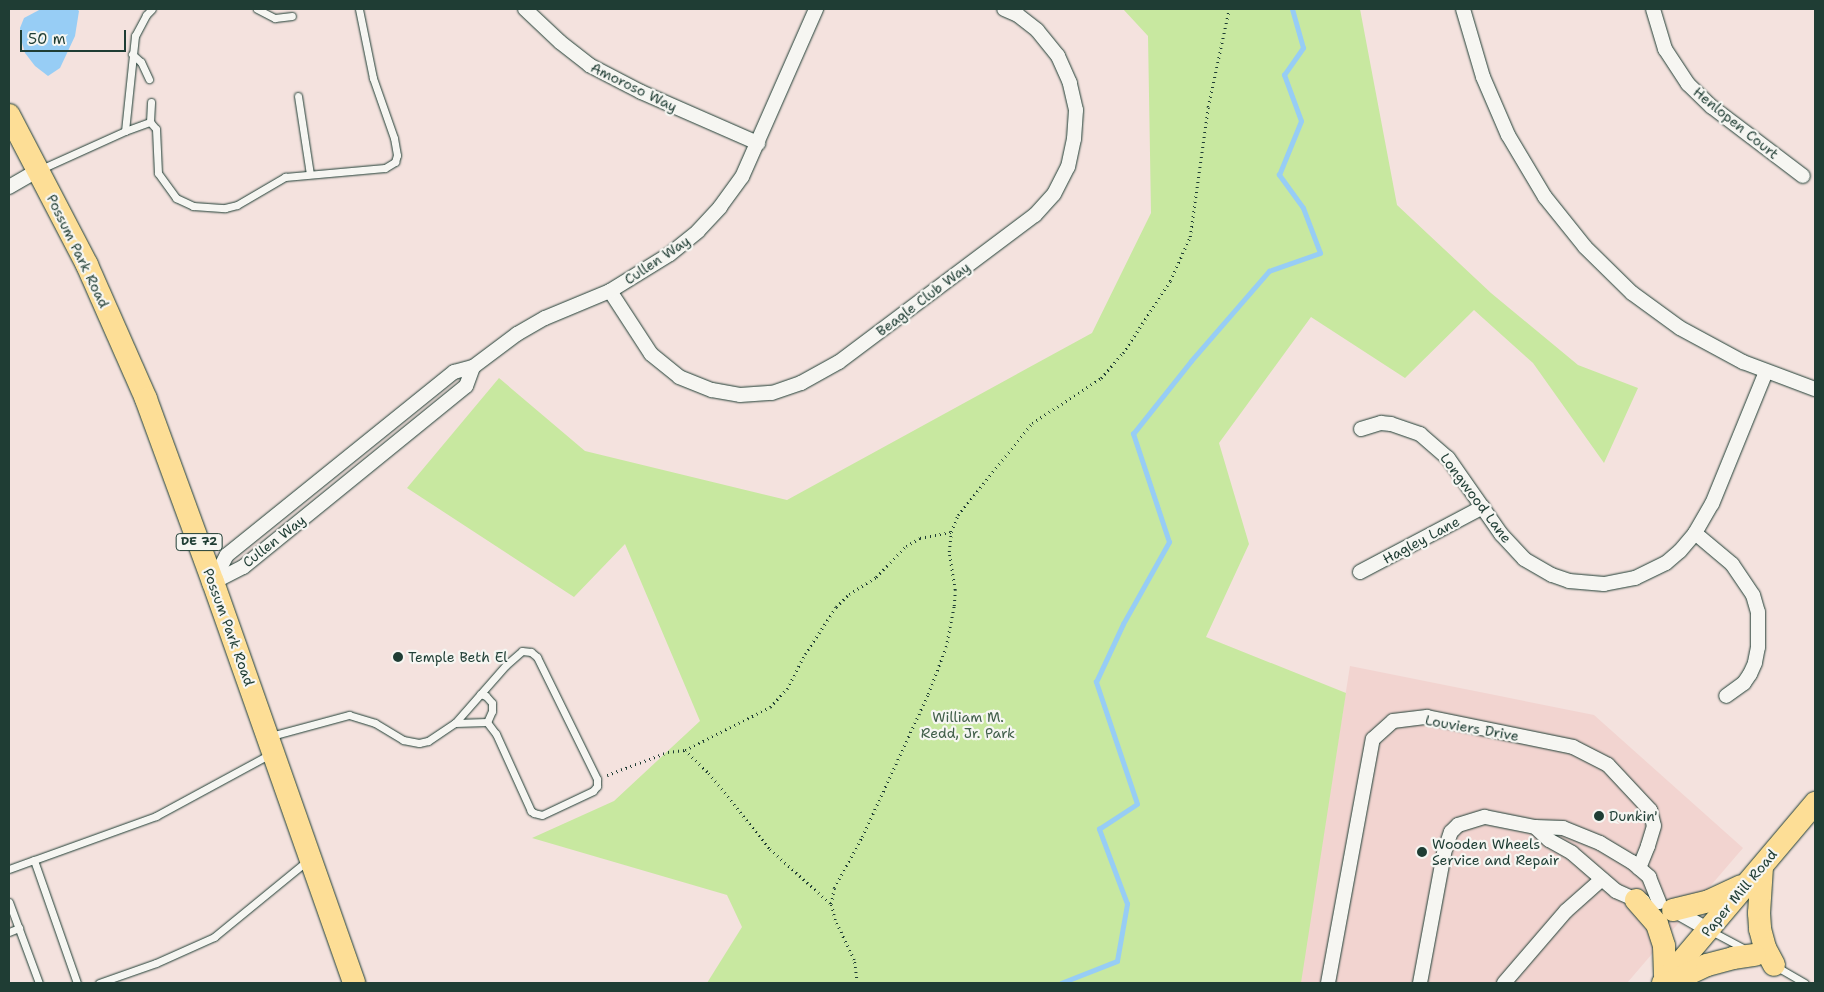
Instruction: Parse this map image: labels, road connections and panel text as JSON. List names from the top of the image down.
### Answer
{
  "streets": {
    "main road": ["Possum Park Road", "DE 72", "Paper Mill Road"],
    "street": [
      "Amoroso Way",
      "Henlopen Court",
      "Cullen Way",
      "Beagle Club Way",
      "Longwood Lane",
      "Hagley Lane",
      "Louviers Drive"
    ]
  },
  "crossings": [
    ["Amoroso Way", "Cullen Way"],
    ["Possum Park Road", "Cullen Way"],
    ["Cullen Way", "Beagle Club Way"],
    ["Longwood Lane", "Hagley Lane"]
  ],
  "parks": ["William M. Redd, Jr. Park"],
  "places": ["Temple Beth El", "Dunkin'", "Wooden Wheels Service and Repair"],
  "scale_bar": "50 m"
}
